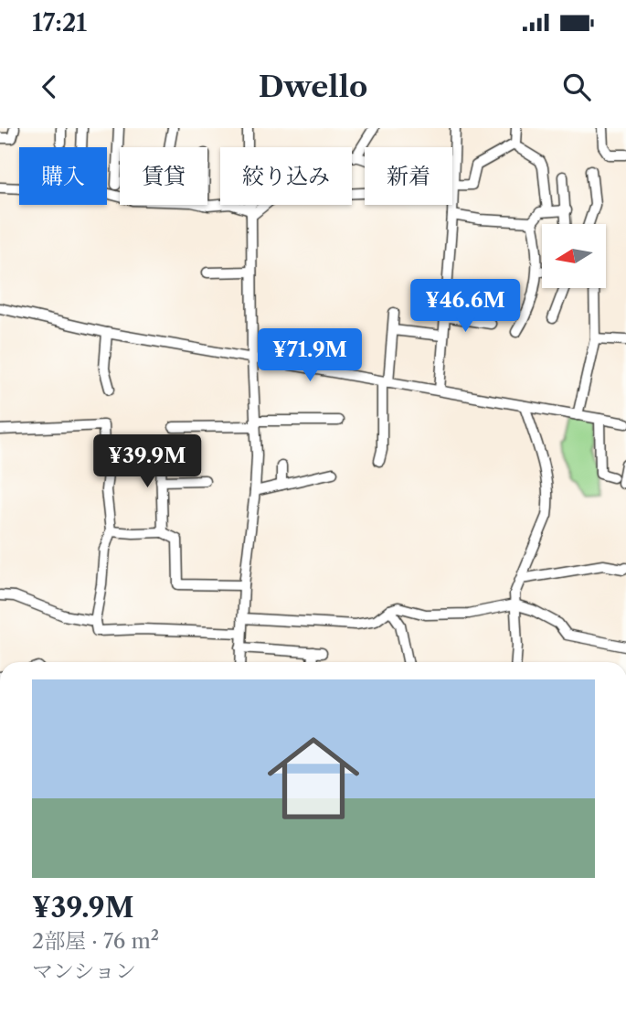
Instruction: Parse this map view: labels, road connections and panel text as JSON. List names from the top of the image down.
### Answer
{
  "north": "left",
  "page": {
    "status": "17:21",
    "header": "Dwello",
    "chip": [
      "購入",
      "賃貸",
      "絞り込み",
      "新着"
    ],
    "price": ["¥46.6M", "¥71.9M", "¥39.9M"],
    "list": [
      {
        "name": "¥39.9M",
        "note": "2部屋 · 76 m² · マンション"
      }
    ]
  }
}
